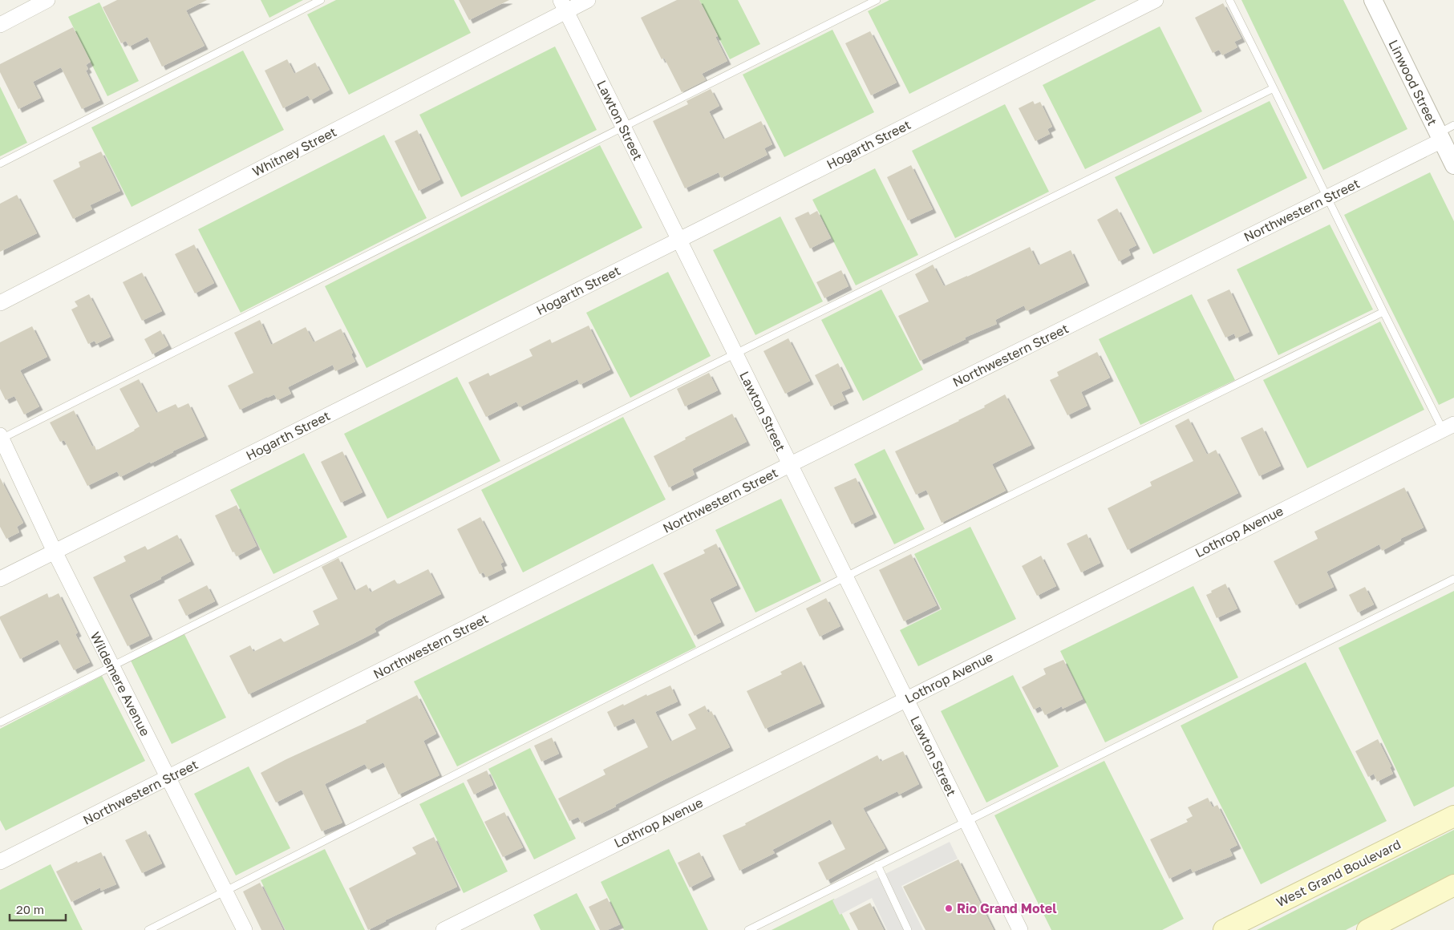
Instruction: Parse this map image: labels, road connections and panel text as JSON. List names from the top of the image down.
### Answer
{
  "streets": {
    "main road": ["West Grand Boulevard"],
    "street": [
      "Linwood Street",
      "Lawton Street",
      "Hogarth Street",
      "Whitney Street",
      "Northwestern Street",
      "Lothrop Avenue",
      "Wildemere Avenue"
    ]
  },
  "crossings": [
    ["Linwood Street", "Northwestern Street"],
    ["Lawton Street", "Hogarth Street"],
    ["Lawton Street", "Whitney Street"],
    ["Lawton Street", "Northwestern Street"],
    ["Lawton Street", "Lothrop Avenue"],
    ["Hogarth Street", "Wildemere Avenue"],
    ["Northwestern Street", "Wildemere Avenue"]
  ],
  "places": ["Rio Grand Motel"],
  "scale_bar": "20 m"
}
